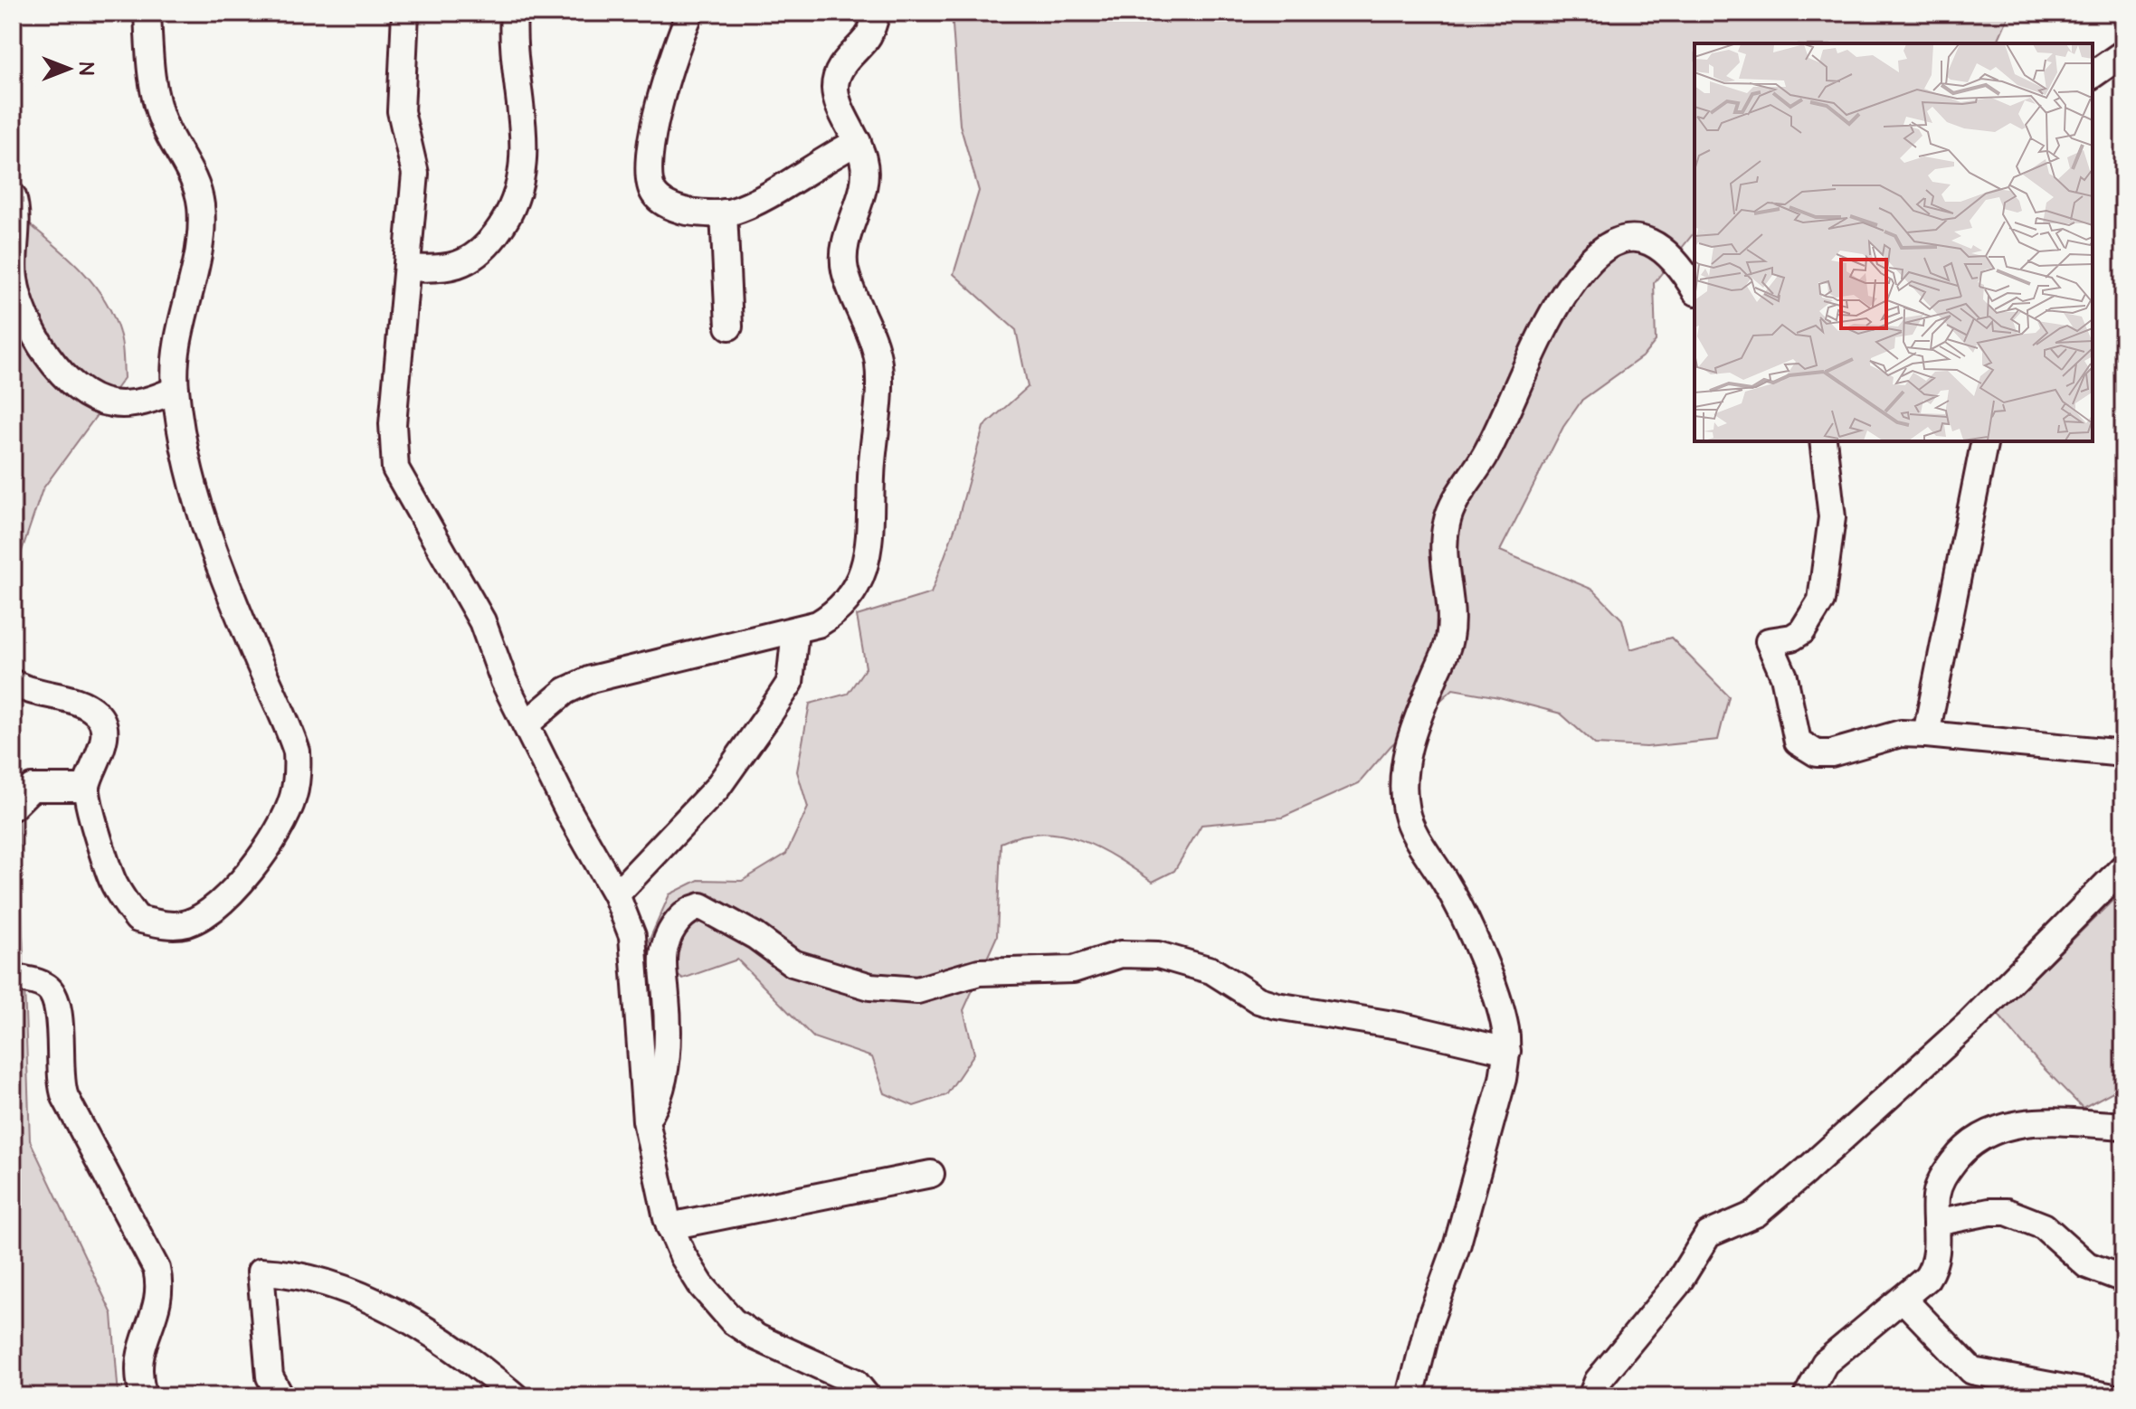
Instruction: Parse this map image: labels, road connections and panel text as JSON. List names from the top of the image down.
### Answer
{
  "north": "right"
}
